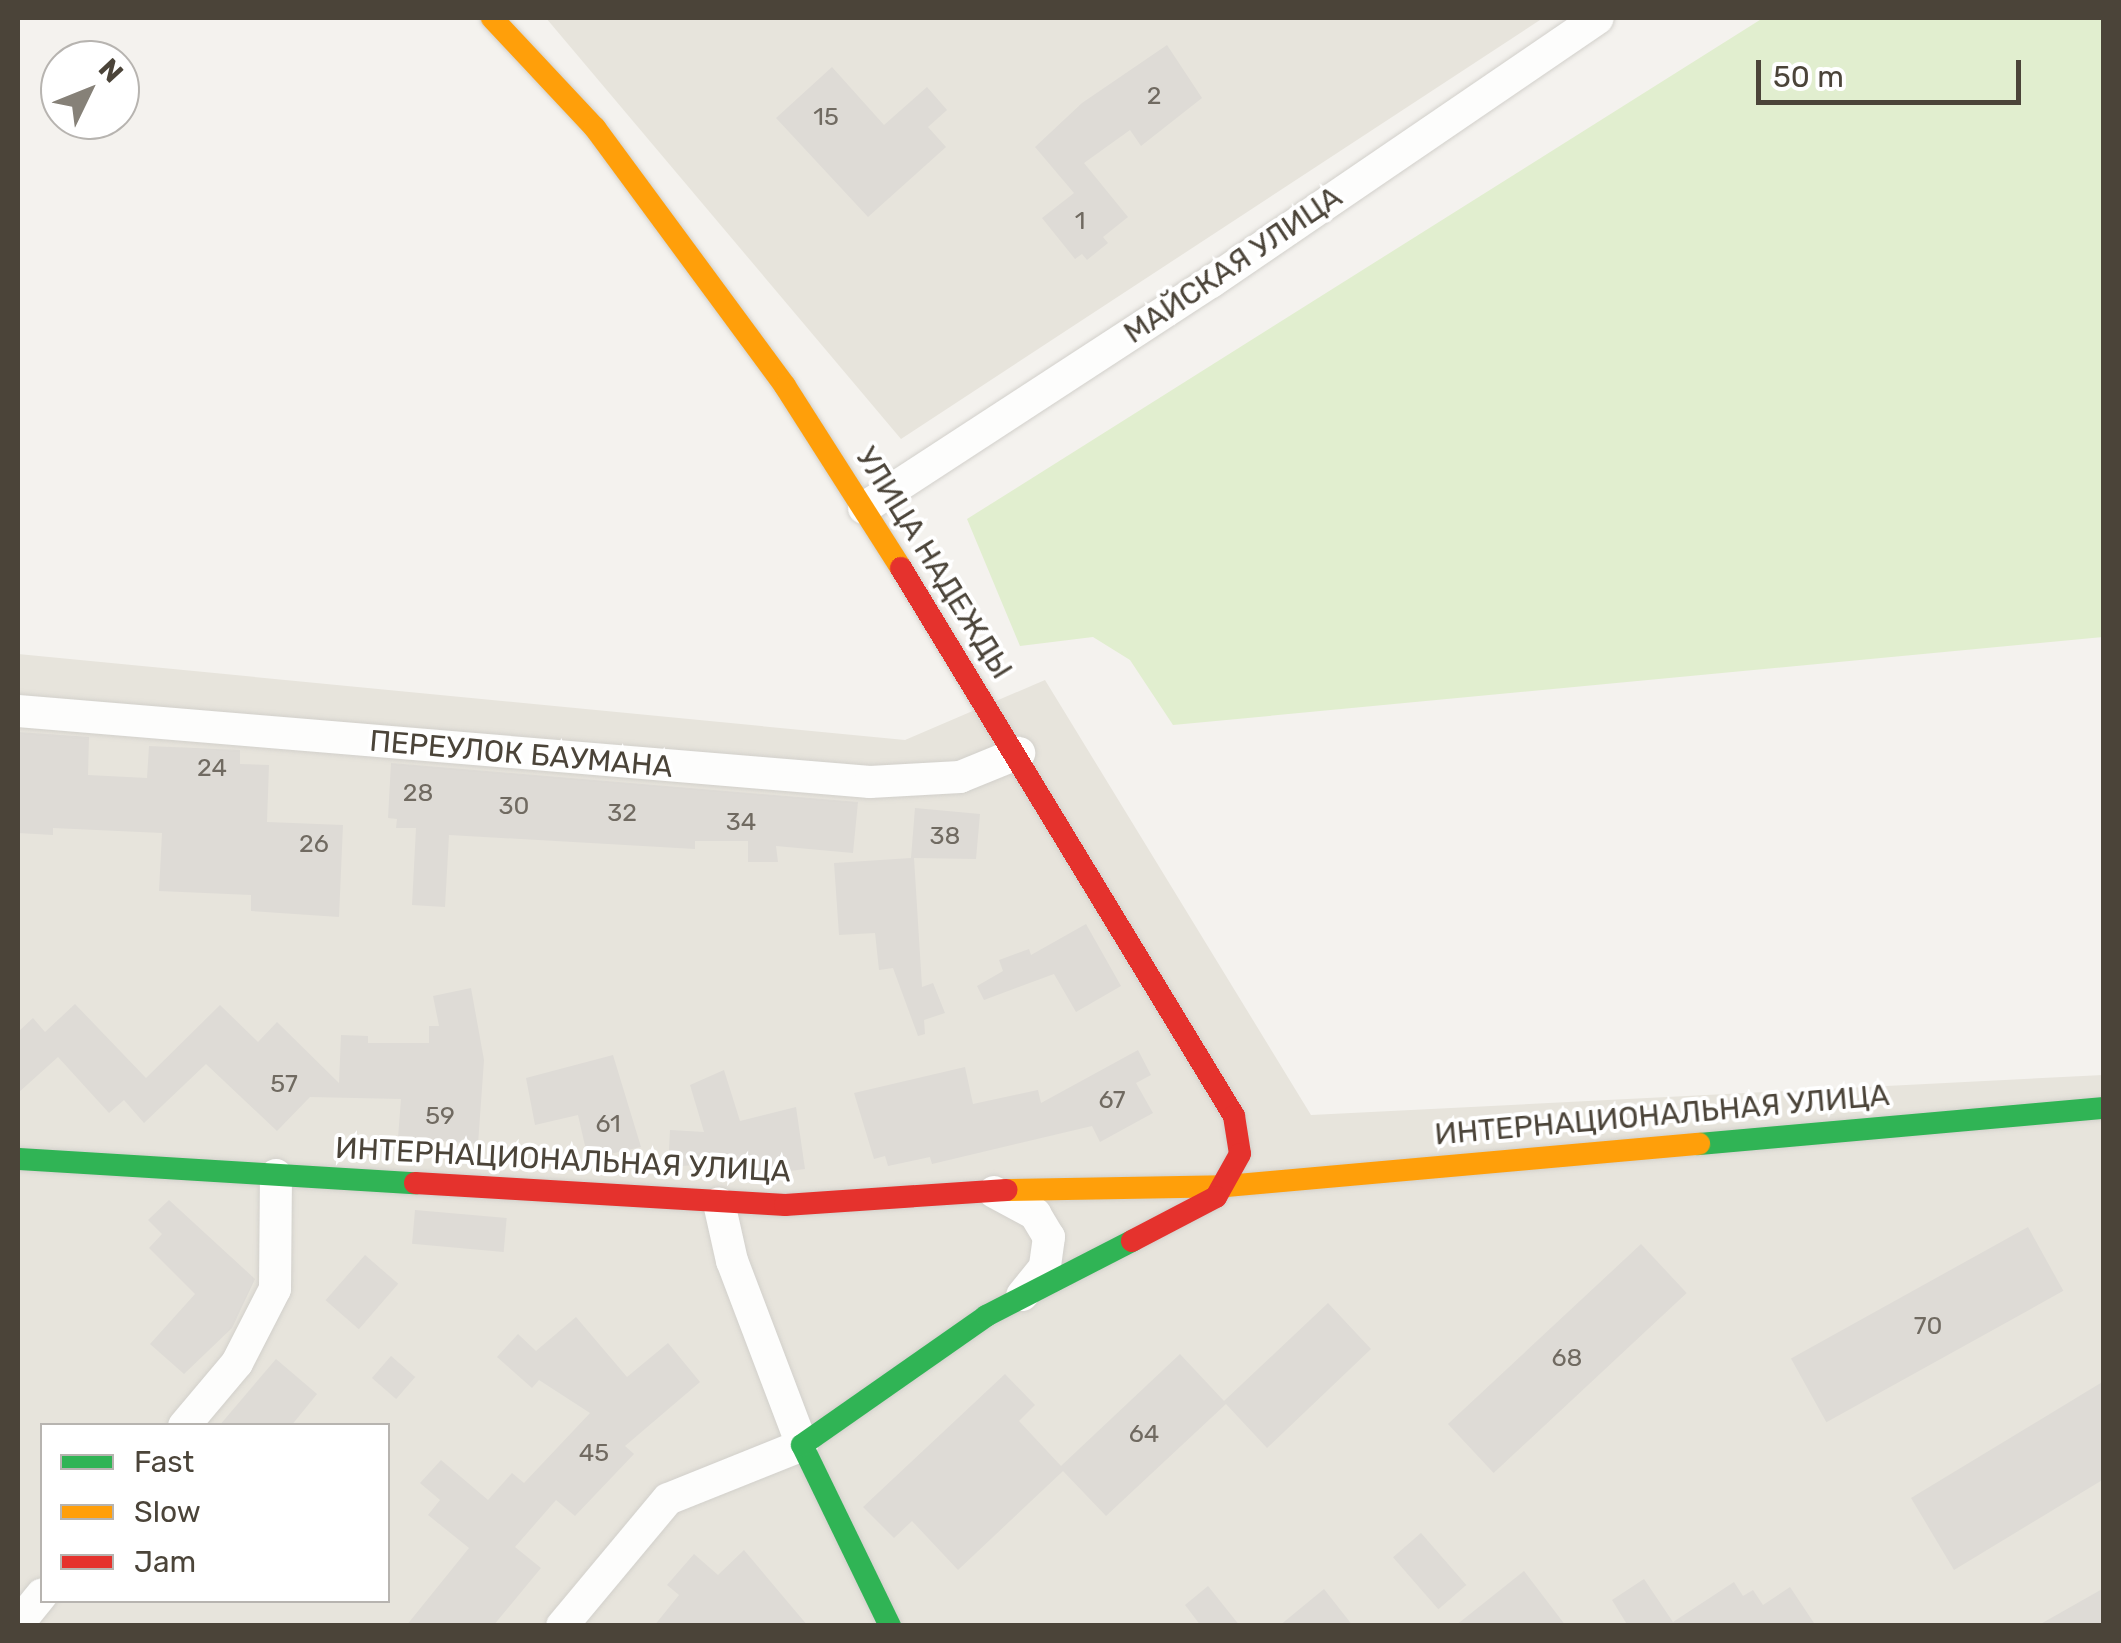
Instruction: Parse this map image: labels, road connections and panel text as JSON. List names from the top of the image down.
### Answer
{
  "streets": {
    "street": [
      "МАЙСКАЯ УЛИЦА",
      "УЛИЦА НАДЕЖДЫ",
      "ПЕРЕУЛОК БАУМАНА",
      "ИНТЕРНАЦИОНАЛЬНАЯ УЛИЦА"
    ]
  },
  "crossings": [
    ["МАЙСКАЯ УЛИЦА", "УЛИЦА НАДЕЖДЫ"],
    ["УЛИЦА НАДЕЖДЫ", "ПЕРЕУЛОК БАУМАНА"],
    ["УЛИЦА НАДЕЖДЫ", "ИНТЕРНАЦИОНАЛЬНАЯ УЛИЦА"]
  ],
  "house_numbers": [
    "2",
    "15",
    "1",
    "24",
    "28",
    "30",
    "32",
    "34",
    "38",
    "26",
    "57",
    "67",
    "59",
    "61",
    "70",
    "68",
    "64",
    "45"
  ],
  "legend": ["Fast", "Slow", "Jam"],
  "scale_bar": "50 m",
  "north": "top right"
}
